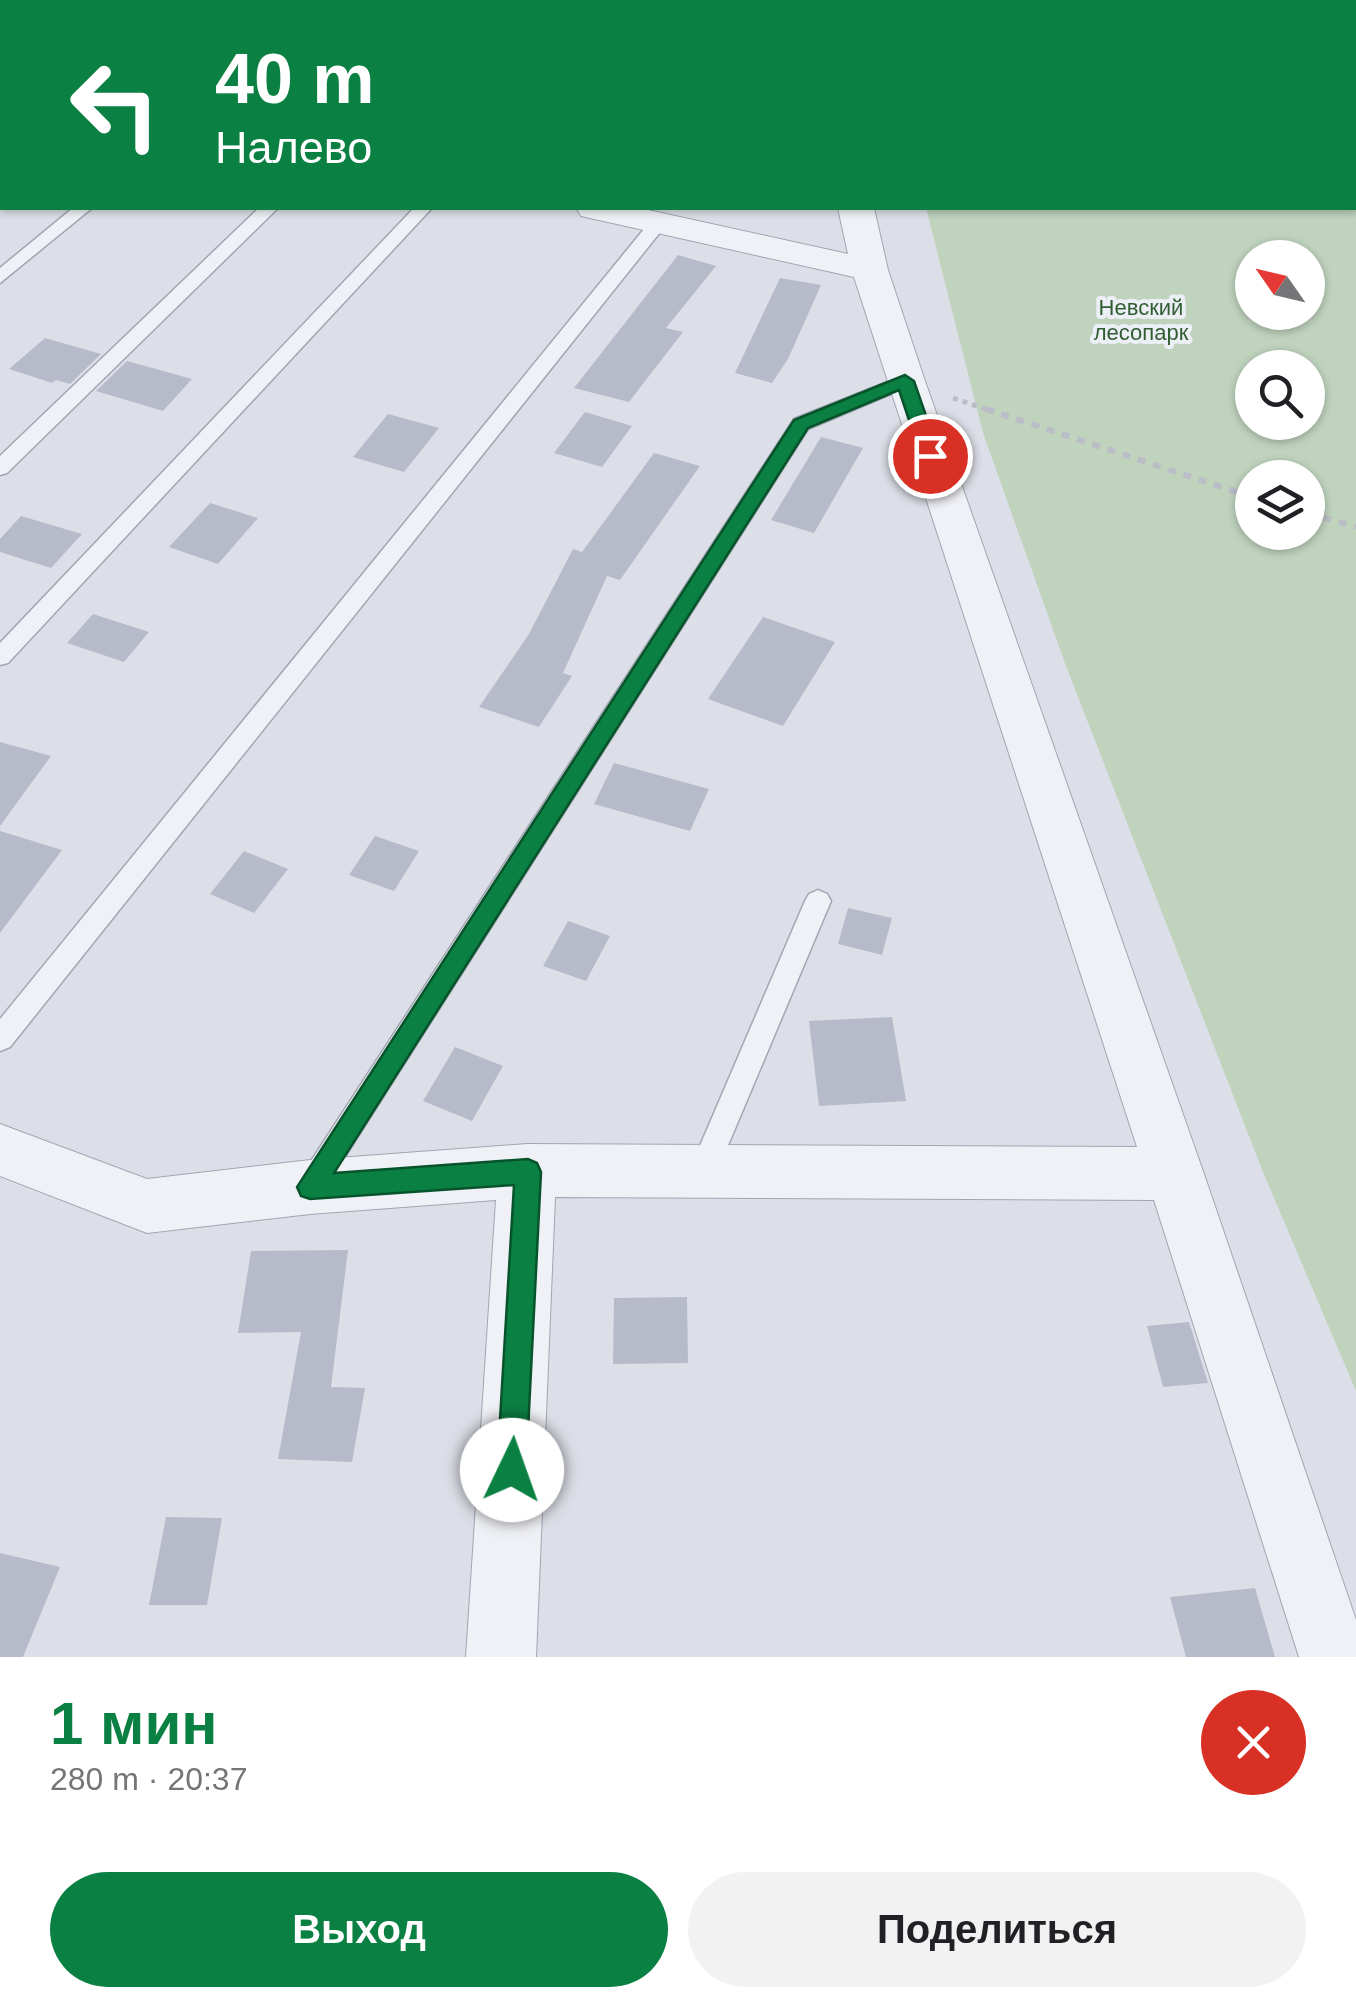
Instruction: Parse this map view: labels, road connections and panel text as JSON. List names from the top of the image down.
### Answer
{
  "parks": ["Невский лесопарк"],
  "north": "top left",
  "page": {
    "turn": ["40 m", "Налево"],
    "heading": ["1 мин", "280 m · 20:37"],
    "buttons": ["Выход", "Поделиться"]
  }
}
